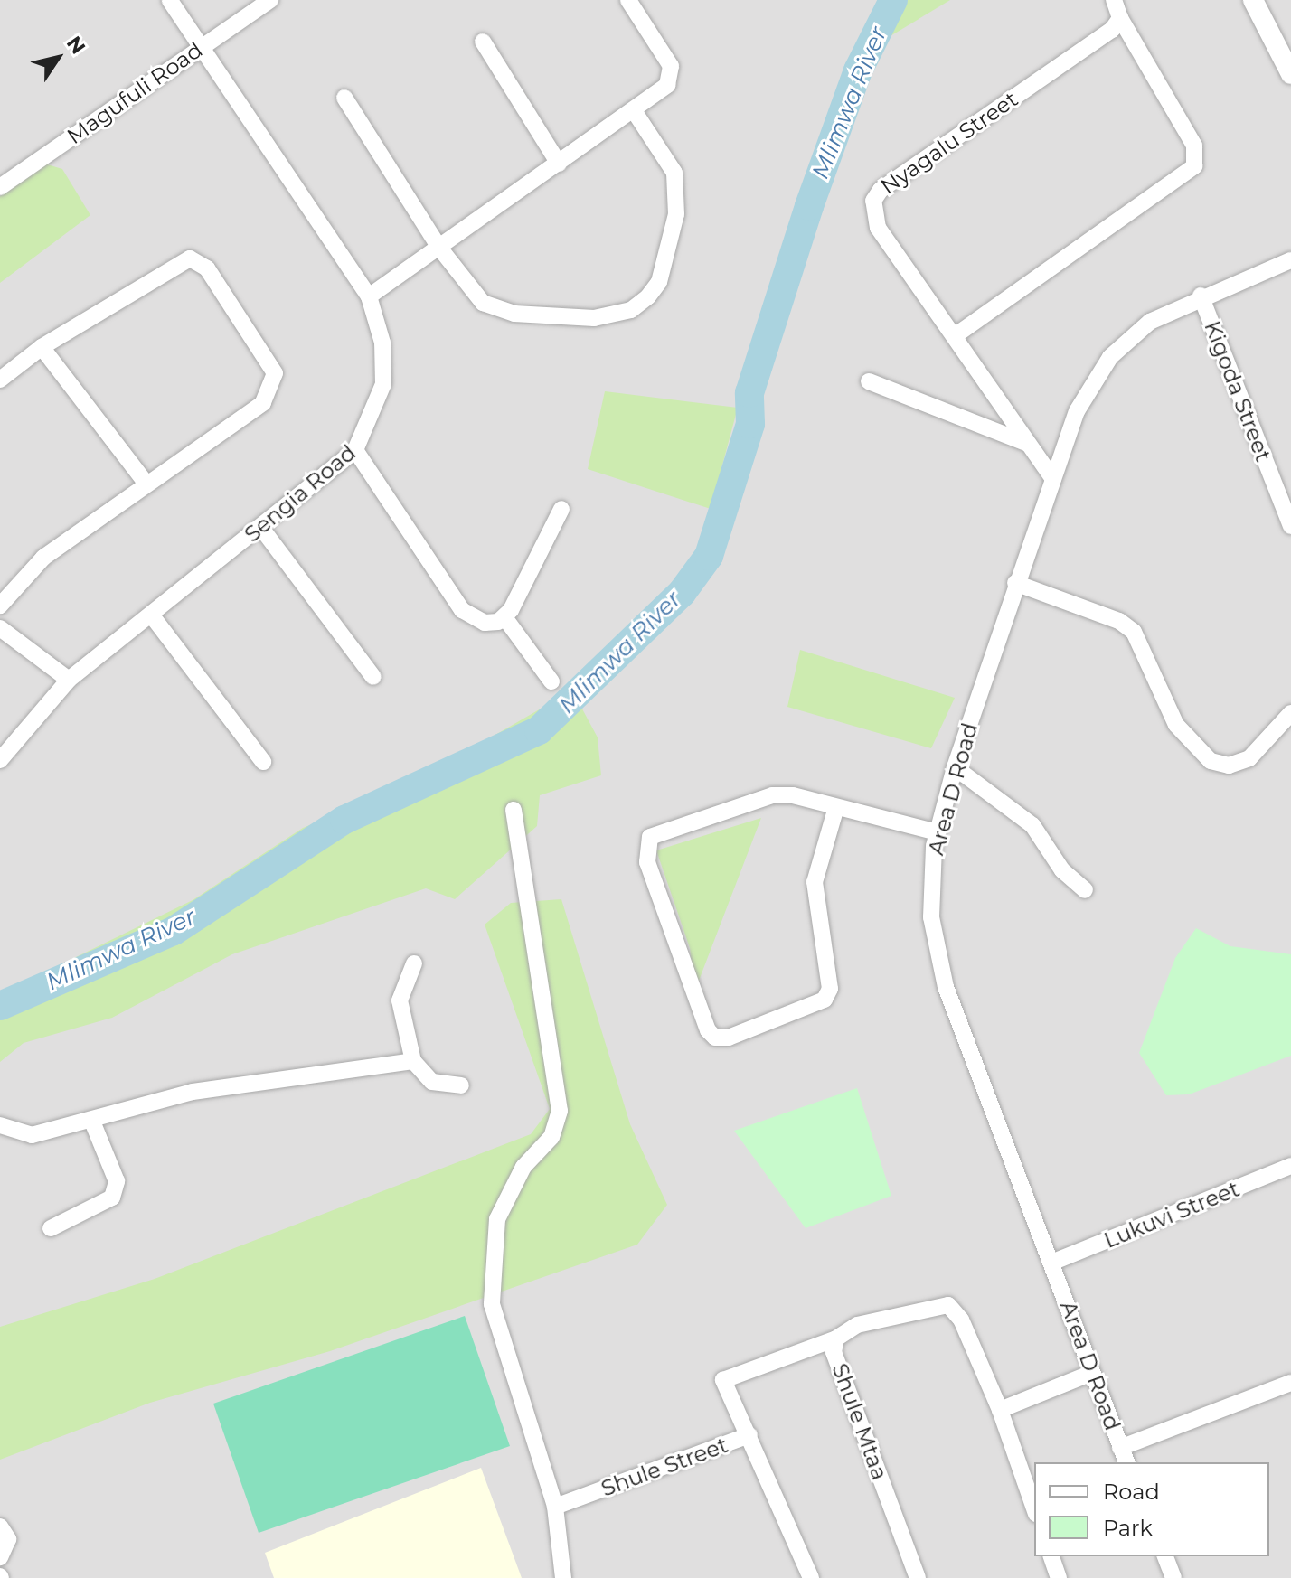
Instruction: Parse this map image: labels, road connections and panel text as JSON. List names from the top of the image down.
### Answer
{
  "streets": {
    "street": [
      "Magufuli Road",
      "Nyagalu Street",
      "Kigoda Street",
      "Sengia Road",
      "Area D Road",
      "Lukuvi Street",
      "Shule Mtaa",
      "Shule Street"
    ]
  },
  "crossings": [
    ["Magufuli Road", "Sengia Road"],
    ["Nyagalu Street", "Area D Road"],
    ["Kigoda Street", "Area D Road"],
    ["Area D Road", "Lukuvi Street"]
  ],
  "water": ["Mlimwa River"],
  "legend": ["Road", "Park"],
  "north": "top right"
}
